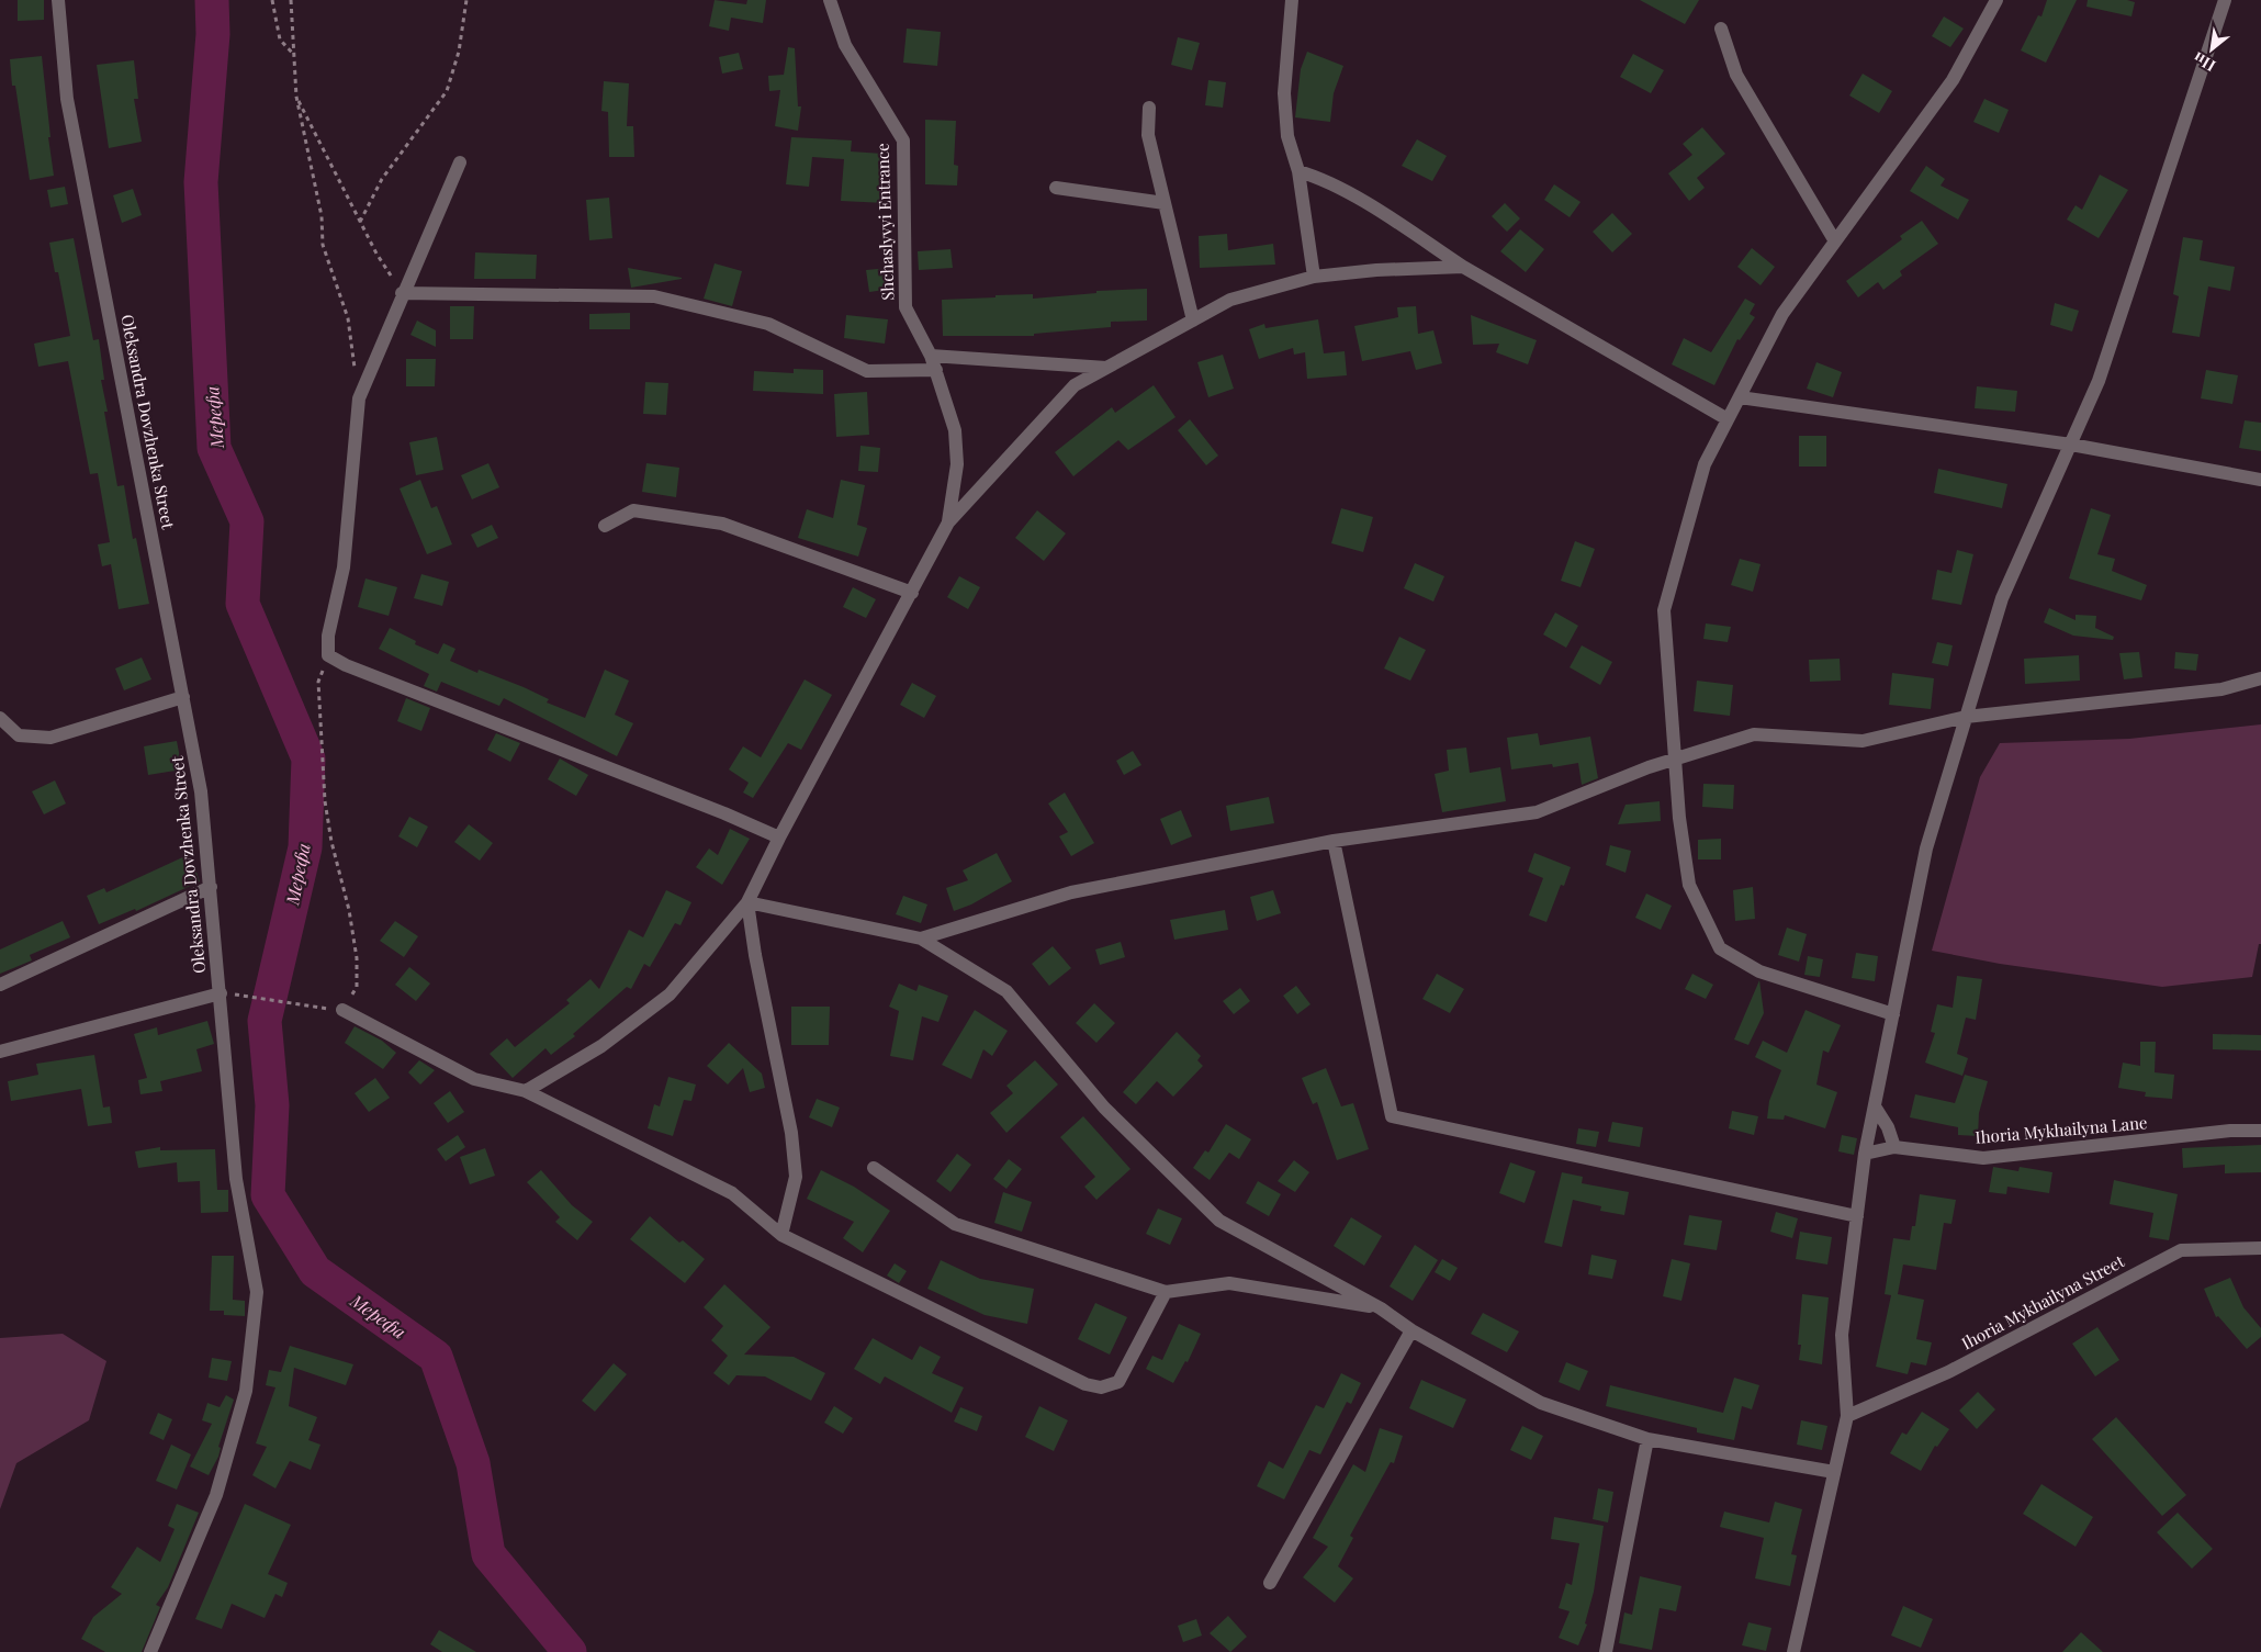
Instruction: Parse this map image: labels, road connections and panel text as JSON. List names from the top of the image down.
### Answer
{
  "streets": {
    "street": [
      "Shchaslyvyi Entrance",
      "Oleksandra Dovzhenka Street",
      "Ihoria Mykhailyna Lane",
      "Ihoria Mykhailyna Street"
    ]
  },
  "water": ["Мерефа"],
  "north": "bottom left"
}
